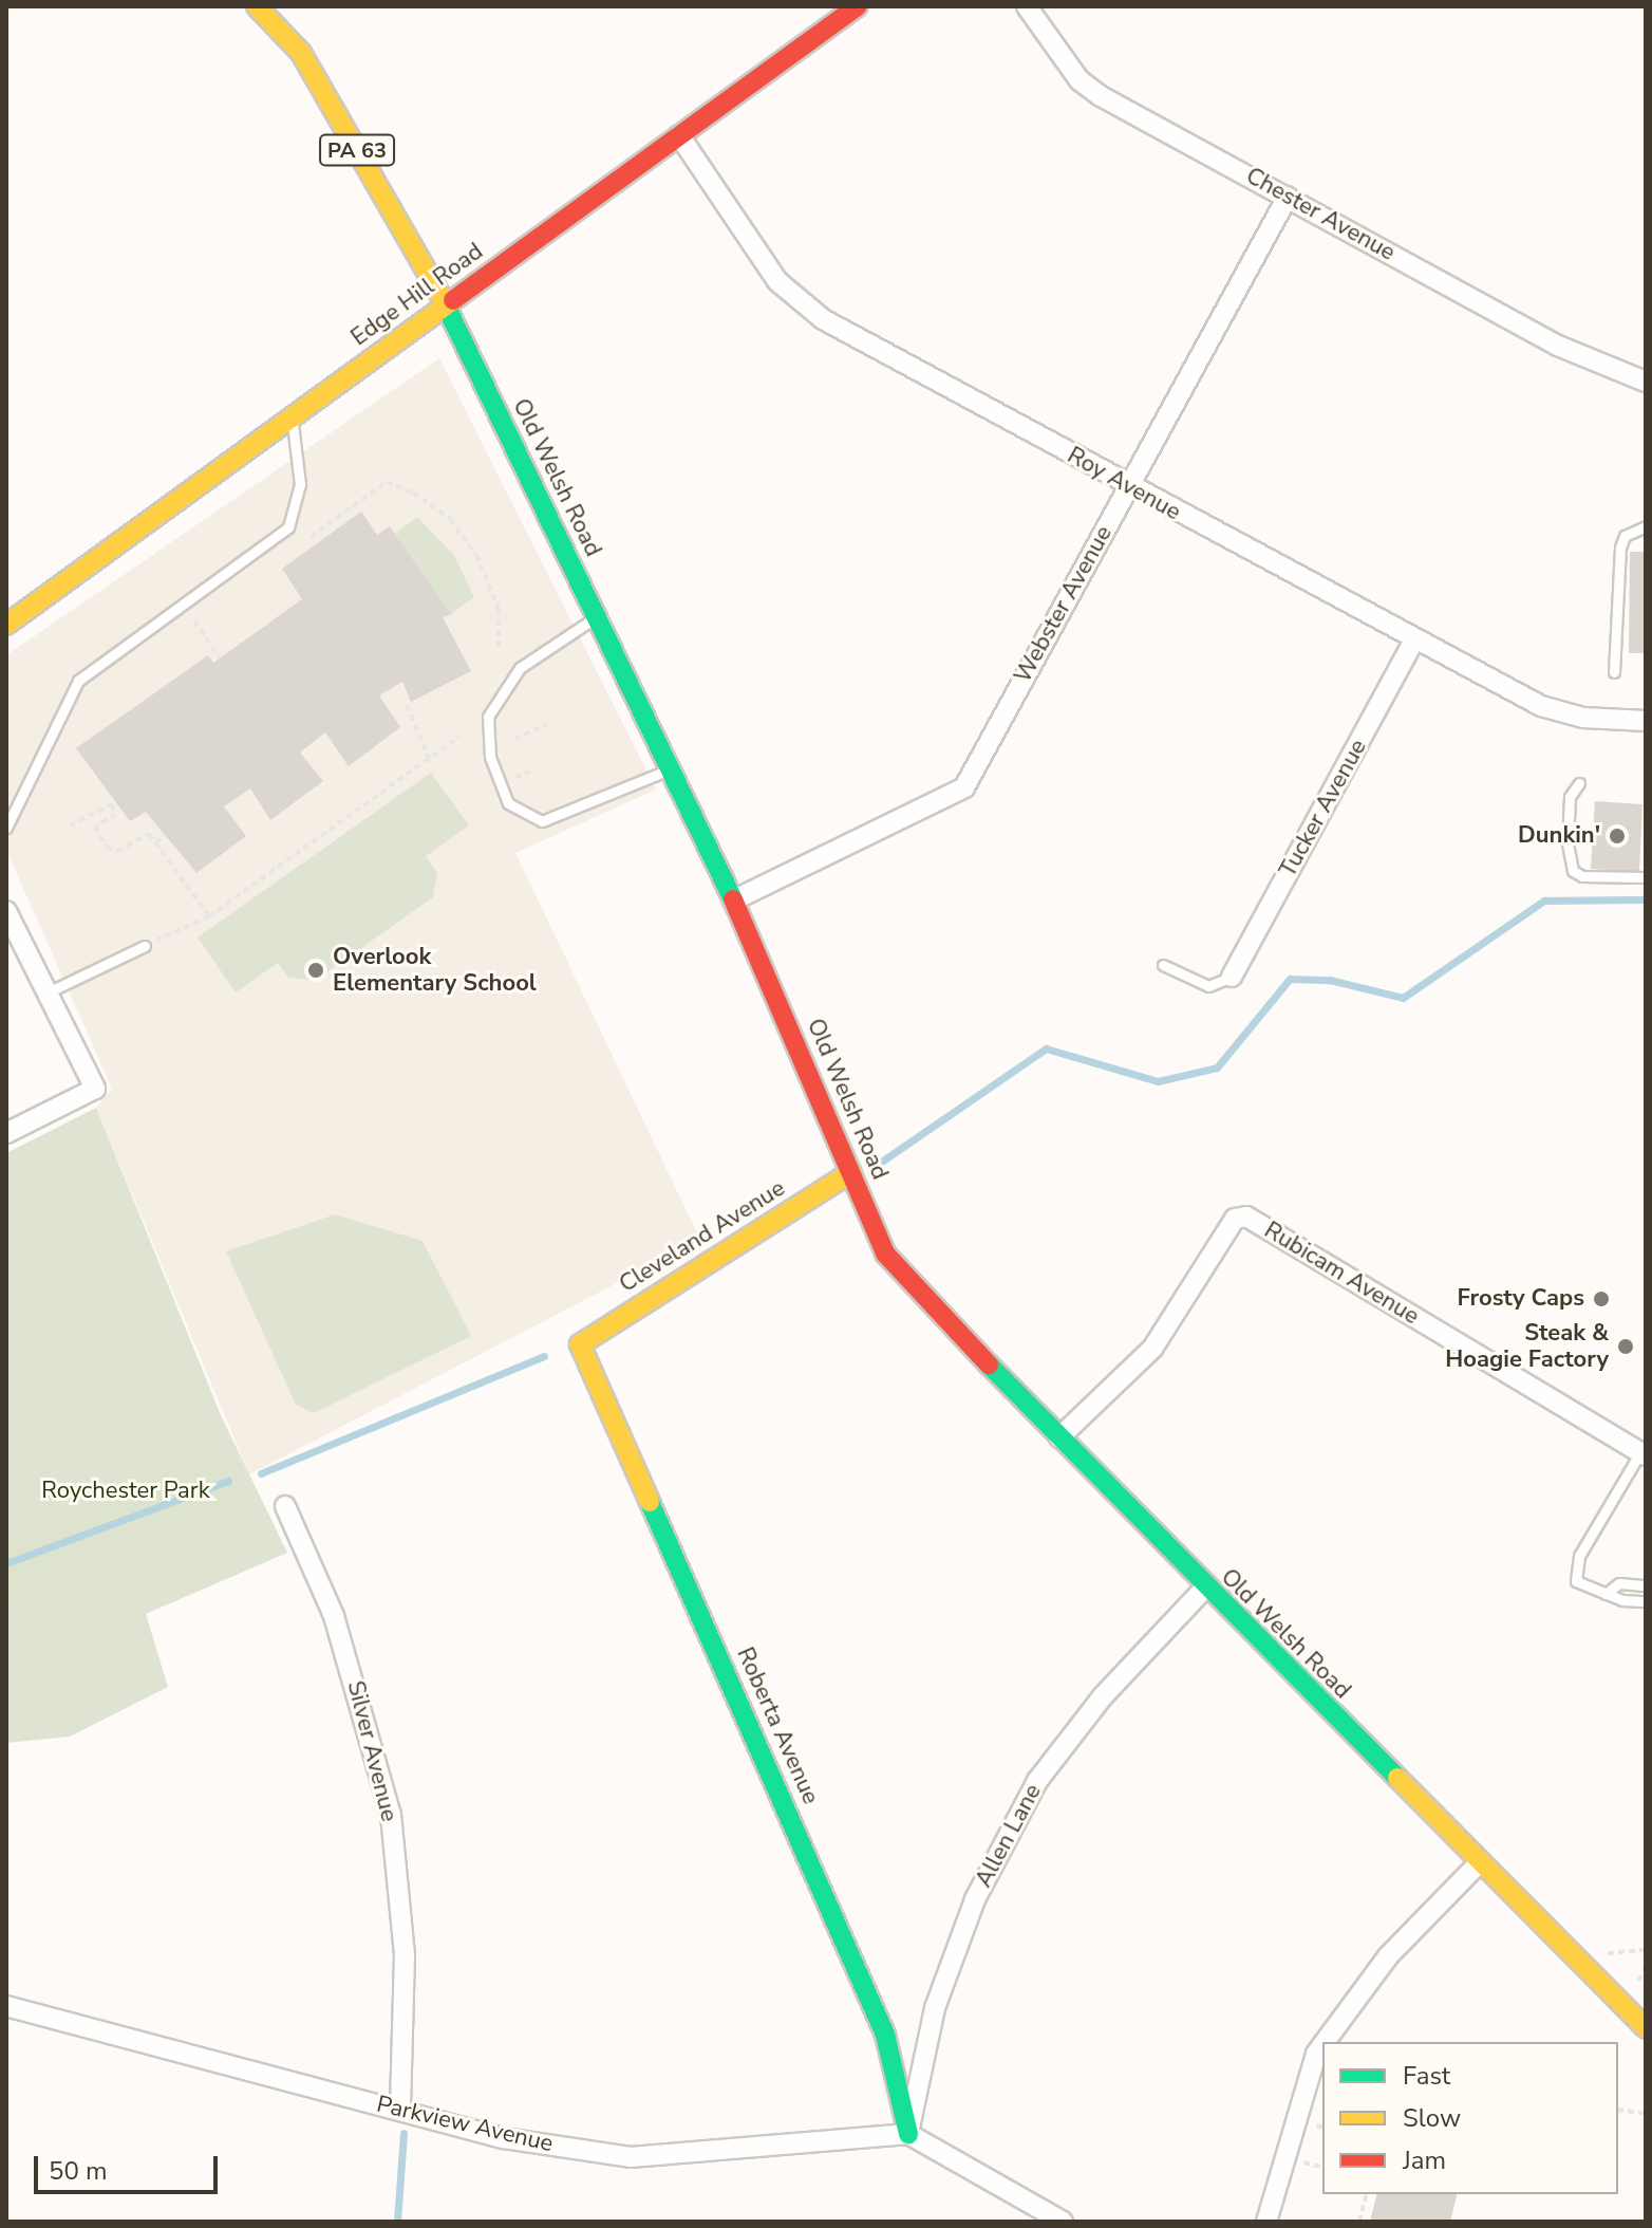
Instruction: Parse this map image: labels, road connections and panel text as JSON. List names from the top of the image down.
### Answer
{
  "streets": {
    "main road": [
      "PA 63",
      "Edge Hill Road",
      "Old Welsh Road",
      "Cleveland Avenue",
      "Roberta Avenue"
    ],
    "street": [
      "Chester Avenue",
      "Roy Avenue",
      "Webster Avenue",
      "Tucker Avenue",
      "Rubicam Avenue",
      "Silver Avenue",
      "Allen Lane",
      "Parkview Avenue"
    ]
  },
  "crossings": [
    ["Chester Avenue", "Webster Avenue"],
    ["Edge Hill Road", "Old Welsh Road"],
    ["Edge Hill Road", "Roy Avenue"],
    ["Old Welsh Road", "Webster Avenue"],
    ["Old Welsh Road", "Cleveland Avenue"],
    ["Old Welsh Road", "Rubicam Avenue"],
    ["Old Welsh Road", "Allen Lane"],
    ["Roy Avenue", "Webster Avenue"],
    ["Roy Avenue", "Tucker Avenue"],
    ["Cleveland Avenue", "Roberta Avenue"],
    ["Roberta Avenue", "Allen Lane"],
    ["Roberta Avenue", "Parkview Avenue"],
    ["Silver Avenue", "Parkview Avenue"],
    ["Allen Lane", "Parkview Avenue"]
  ],
  "parks": ["Roychester Park"],
  "places": [
    "Dunkin'",
    "Overlook Elementary School",
    "Frosty Caps",
    "Steak & Hoagie Factory"
  ],
  "legend": ["Fast", "Slow", "Jam"],
  "scale_bar": "50 m"
}
